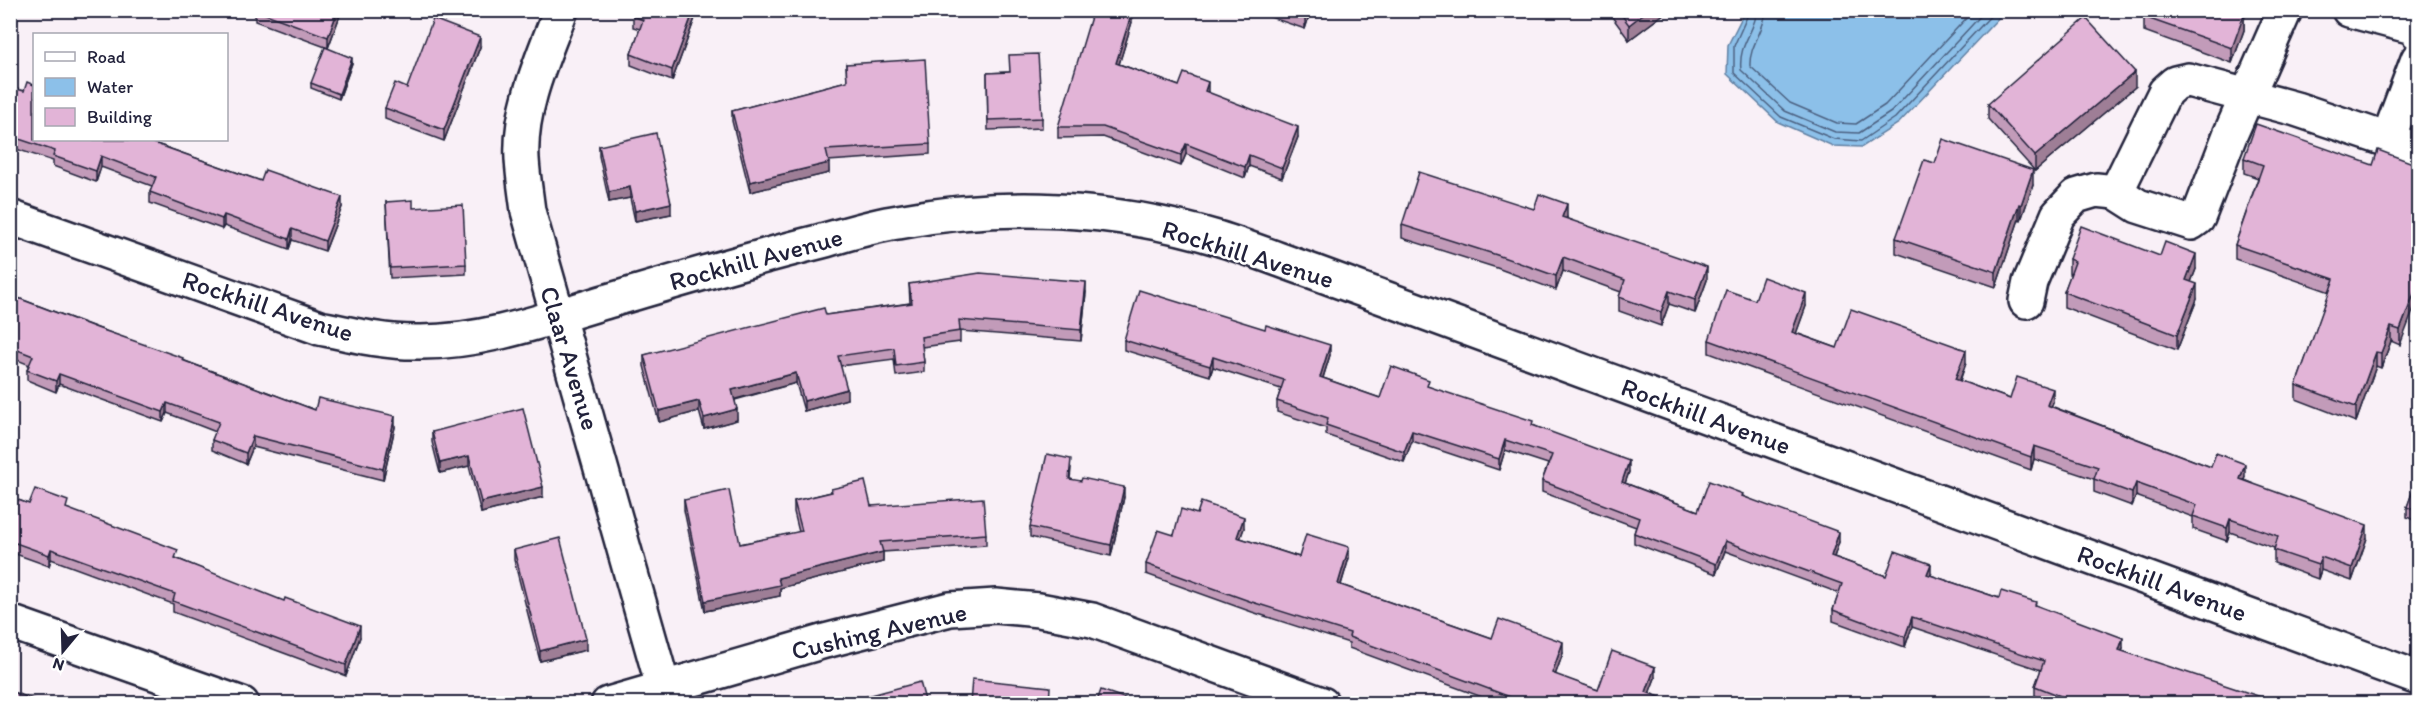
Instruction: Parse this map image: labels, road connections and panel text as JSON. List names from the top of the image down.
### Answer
{
  "streets": {
    "street": ["Rockhill Avenue", "Claar Avenue", "Cushing Avenue"]
  },
  "crossings": [
    ["Rockhill Avenue", "Claar Avenue"],
    ["Claar Avenue", "Cushing Avenue"]
  ],
  "legend": ["Road", "Water", "Building"],
  "north": "bottom"
}
